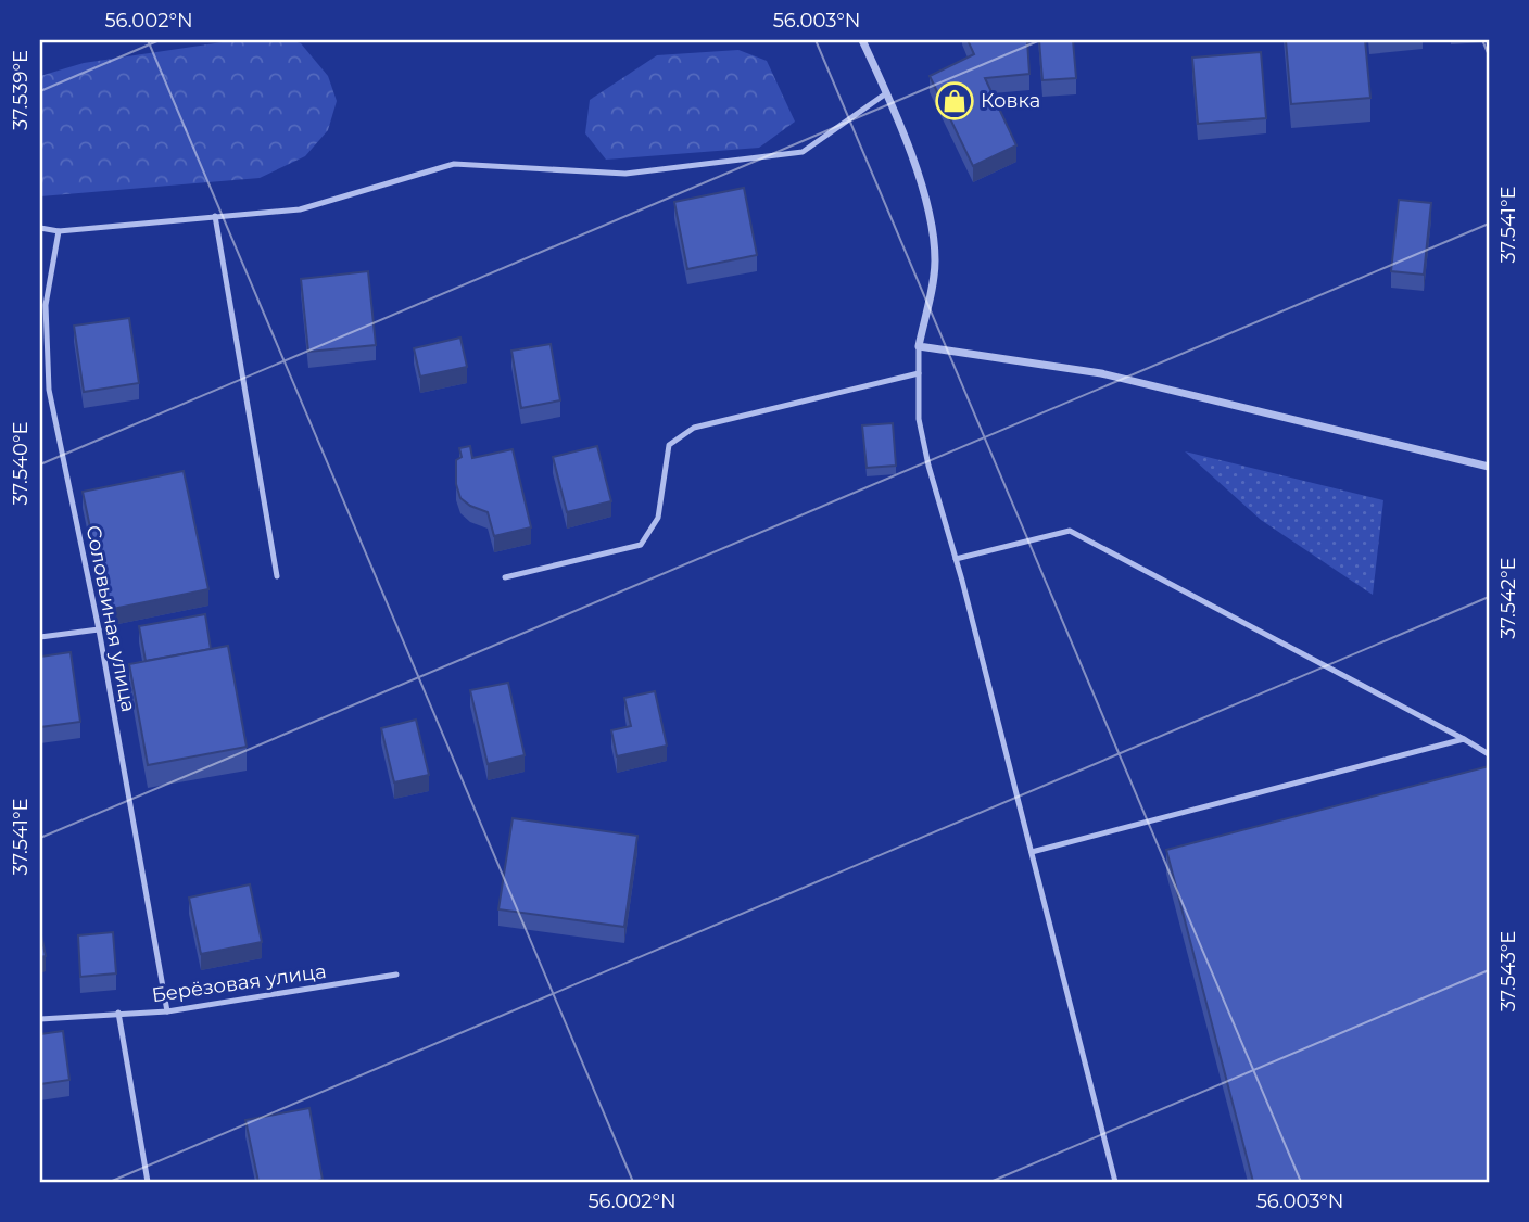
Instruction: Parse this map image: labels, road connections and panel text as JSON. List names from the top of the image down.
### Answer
{
  "streets": {
    "lane": ["Соловьиная улица", "Берёзовая улица"]
  },
  "crossings": [
    ["Соловьиная улица", "Берёзовая улица"]
  ],
  "places": {
    "shop": ["Ковка"]
  },
  "coordinates": [
    "56.002°N",
    "56.003°N",
    "37.539°E",
    "37.541°E",
    "37.540°E",
    "37.542°E",
    "37.543°E"
  ]
}
